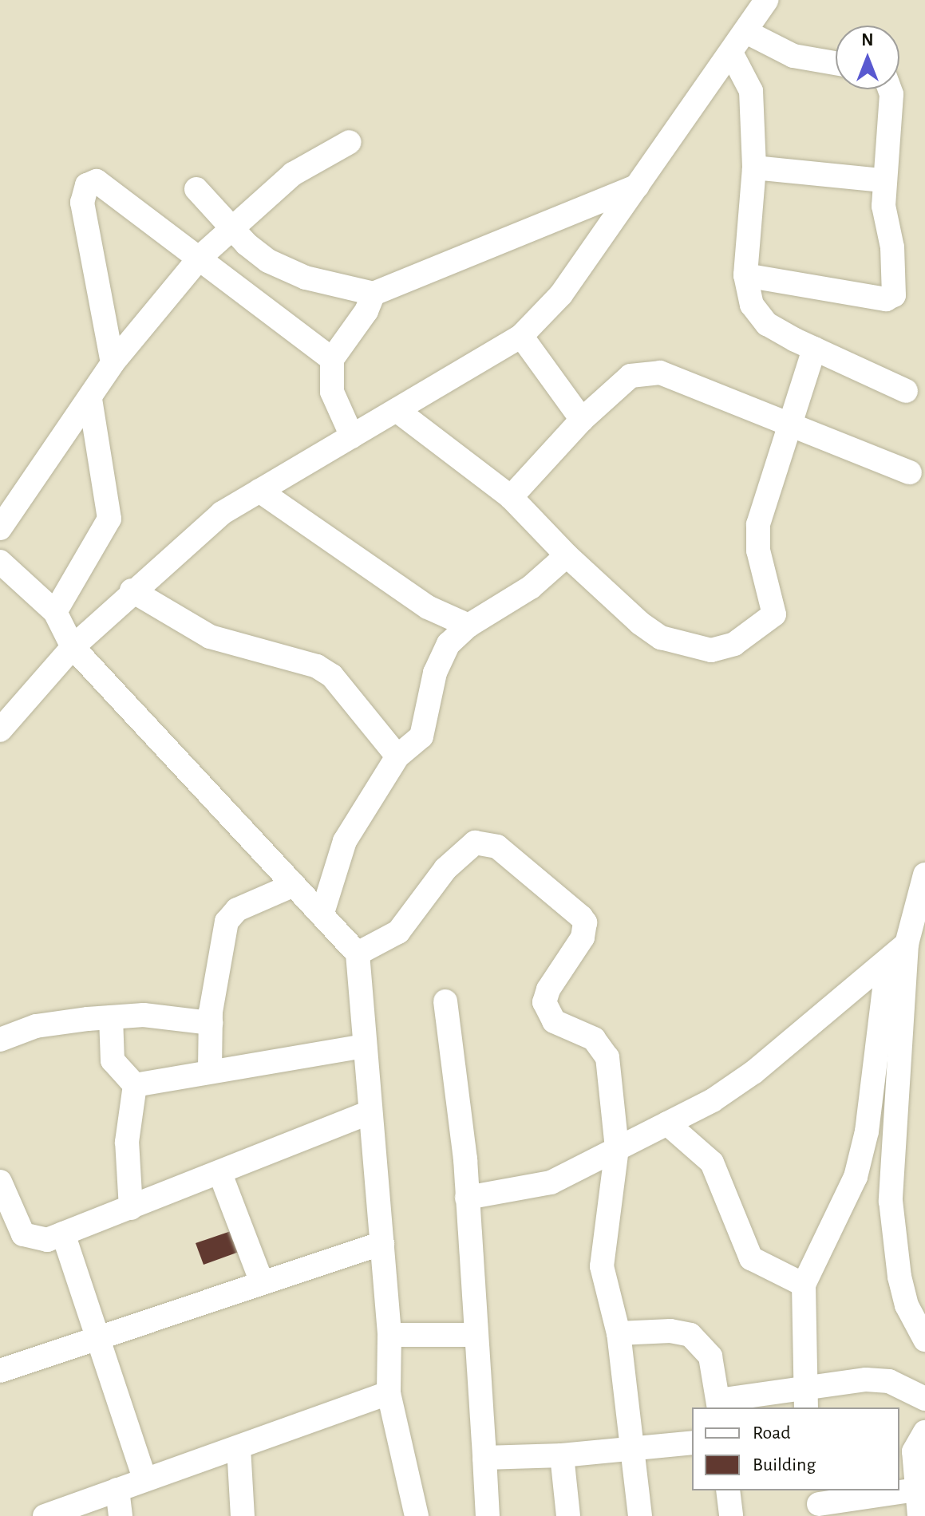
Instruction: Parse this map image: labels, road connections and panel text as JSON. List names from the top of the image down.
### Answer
{
  "legend": ["Road", "Building"],
  "north": "top"
}
